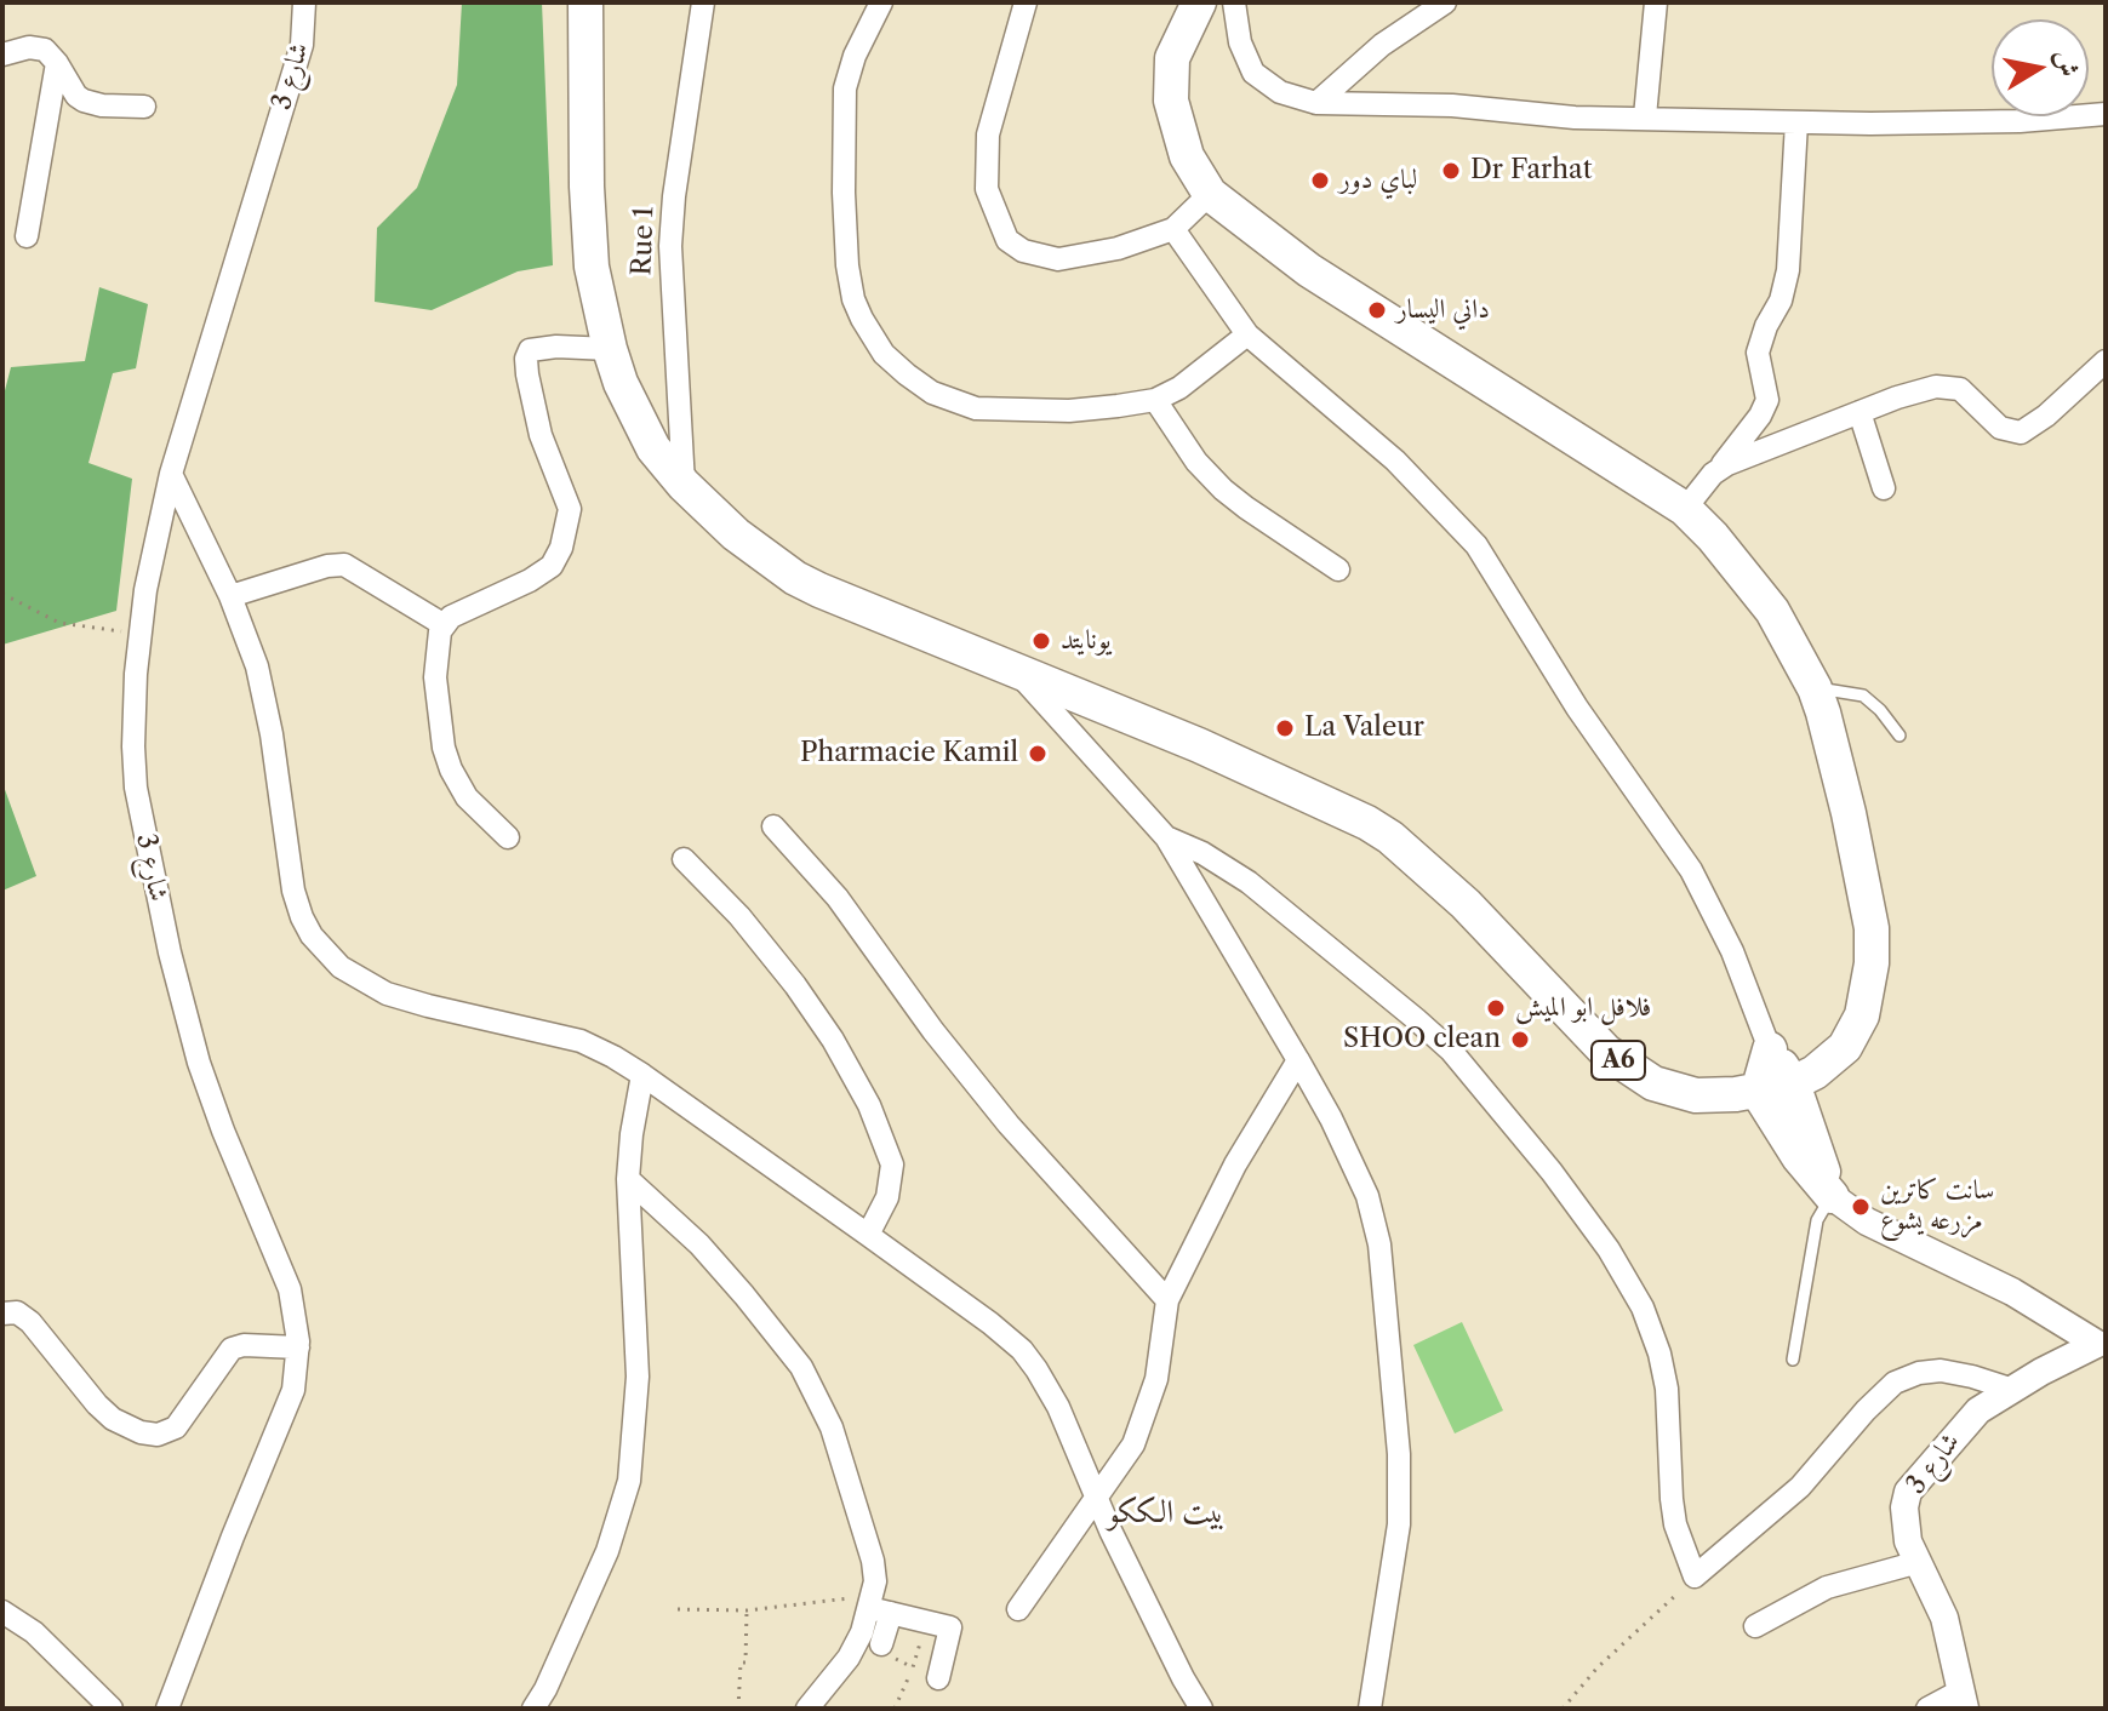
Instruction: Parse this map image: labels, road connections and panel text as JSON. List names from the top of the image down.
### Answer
{
  "streets": {
    "highway": ["A6"],
    "street": ["شارع 3", "Rue 1"]
  },
  "crossings": [
    ["Rue 1", "A6"]
  ],
  "districts": ["بيت الككو"],
  "places": [
    "Dr Farhat",
    "لباي دور",
    "داني اليسار",
    "يونايتد",
    "La Valeur",
    "Pharmacie Kamil",
    "فلافل ابو الميش",
    "SHOO clean",
    "سانت كاترين مزرعه يشوع"
  ],
  "north": "right"
}
